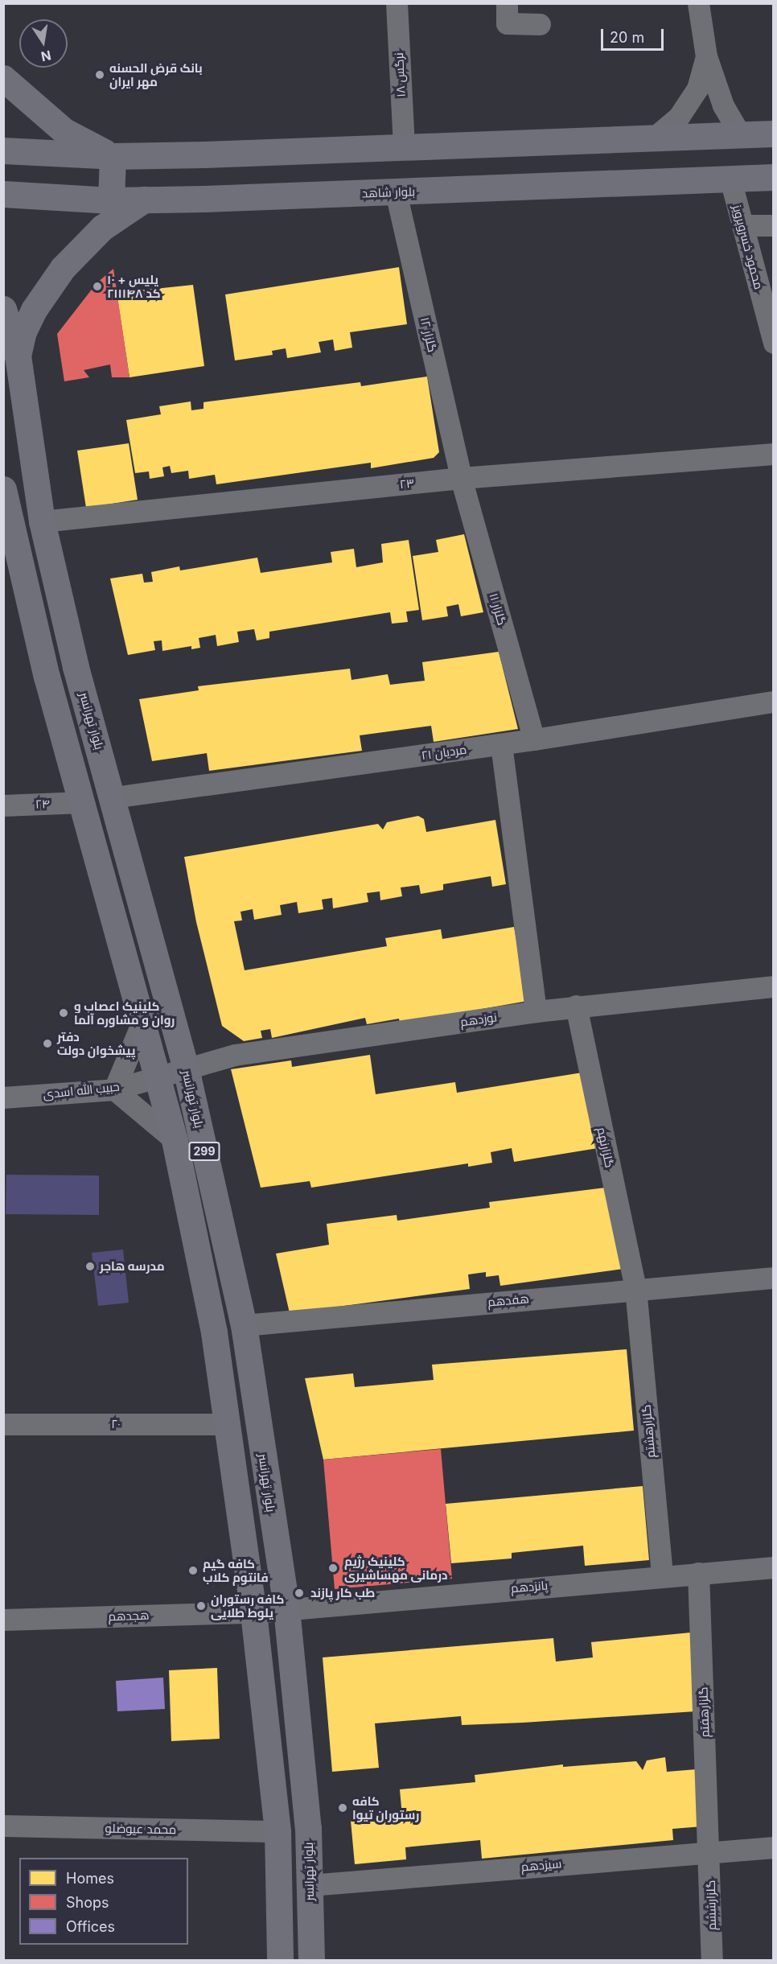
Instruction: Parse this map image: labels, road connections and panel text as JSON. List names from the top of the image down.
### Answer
{
  "streets": {
    "main road": ["بلوار شاهد", "بلوار تهرانسر", "299"],
    "street": [
      "نرگس ۱۸",
      "محمود خسروپرویز",
      "گلزار ۱۲",
      "۲۳",
      "گلزار ۱۱",
      "۲۱ مردیان",
      "۲۴",
      "نوزدهم",
      "حبیب الله اسدی",
      "گلزارنهم",
      "هفدهم",
      "۲۰",
      "گلزارهشتم",
      "پانزدهم",
      "هجدهم",
      "گلزارهفتم",
      "محمد عیوضلو",
      "سیزدهم",
      "گلزارششم"
    ]
  },
  "crossings": [
    ["بلوار شاهد", "محمود خسروپرویز"],
    ["بلوار شاهد", "گلزار ۱۲"],
    ["گلزار ۱۲", "۲۳"],
    ["گلزار ۱۲", "گلزار ۱۱"],
    ["۲۳", "گلزار ۱۱"],
    ["۲۳", "بلوار تهرانسر"],
    ["گلزار ۱۱", "۲۱ مردیان"],
    ["بلوار تهرانسر", "۲۱ مردیان"],
    ["بلوار تهرانسر", "نوزدهم"],
    ["بلوار تهرانسر", "هفدهم"],
    ["بلوار تهرانسر", "پانزدهم"],
    ["بلوار تهرانسر", "سیزدهم"],
    ["نوزدهم", "حبیب الله اسدی"],
    ["نوزدهم", "گلزارنهم"],
    ["گلزارنهم", "هفدهم"],
    ["گلزارنهم", "گلزارهشتم"],
    ["هفدهم", "گلزارهشتم"],
    ["گلزارهشتم", "پانزدهم"],
    ["پانزدهم", "هجدهم"],
    ["پانزدهم", "گلزارهفتم"],
    ["گلزارهفتم", "سیزدهم"],
    ["گلزارهفتم", "گلزارششم"],
    ["سیزدهم", "گلزارششم"]
  ],
  "places": [
    "بانک قرض الحسنه مهر ایران",
    "پلیس + ۱۰ کد ۲۱۱۱۴۸",
    "کلینیک اعصاب و روان و مشاوره آلما",
    "دفتر پیشخوان دولت",
    "مدرسه هاجر",
    "کلینیک رژیم درمانی مهساشیری",
    "کافه گیم فانتوم کلاب",
    "طب کار پازند",
    "کافه رستوران يلوط طلایی",
    "کافه رستوران تیوا"
  ],
  "legend": ["Homes", "Shops", "Offices"],
  "scale_bar": "20 m",
  "north": "bottom"
}
